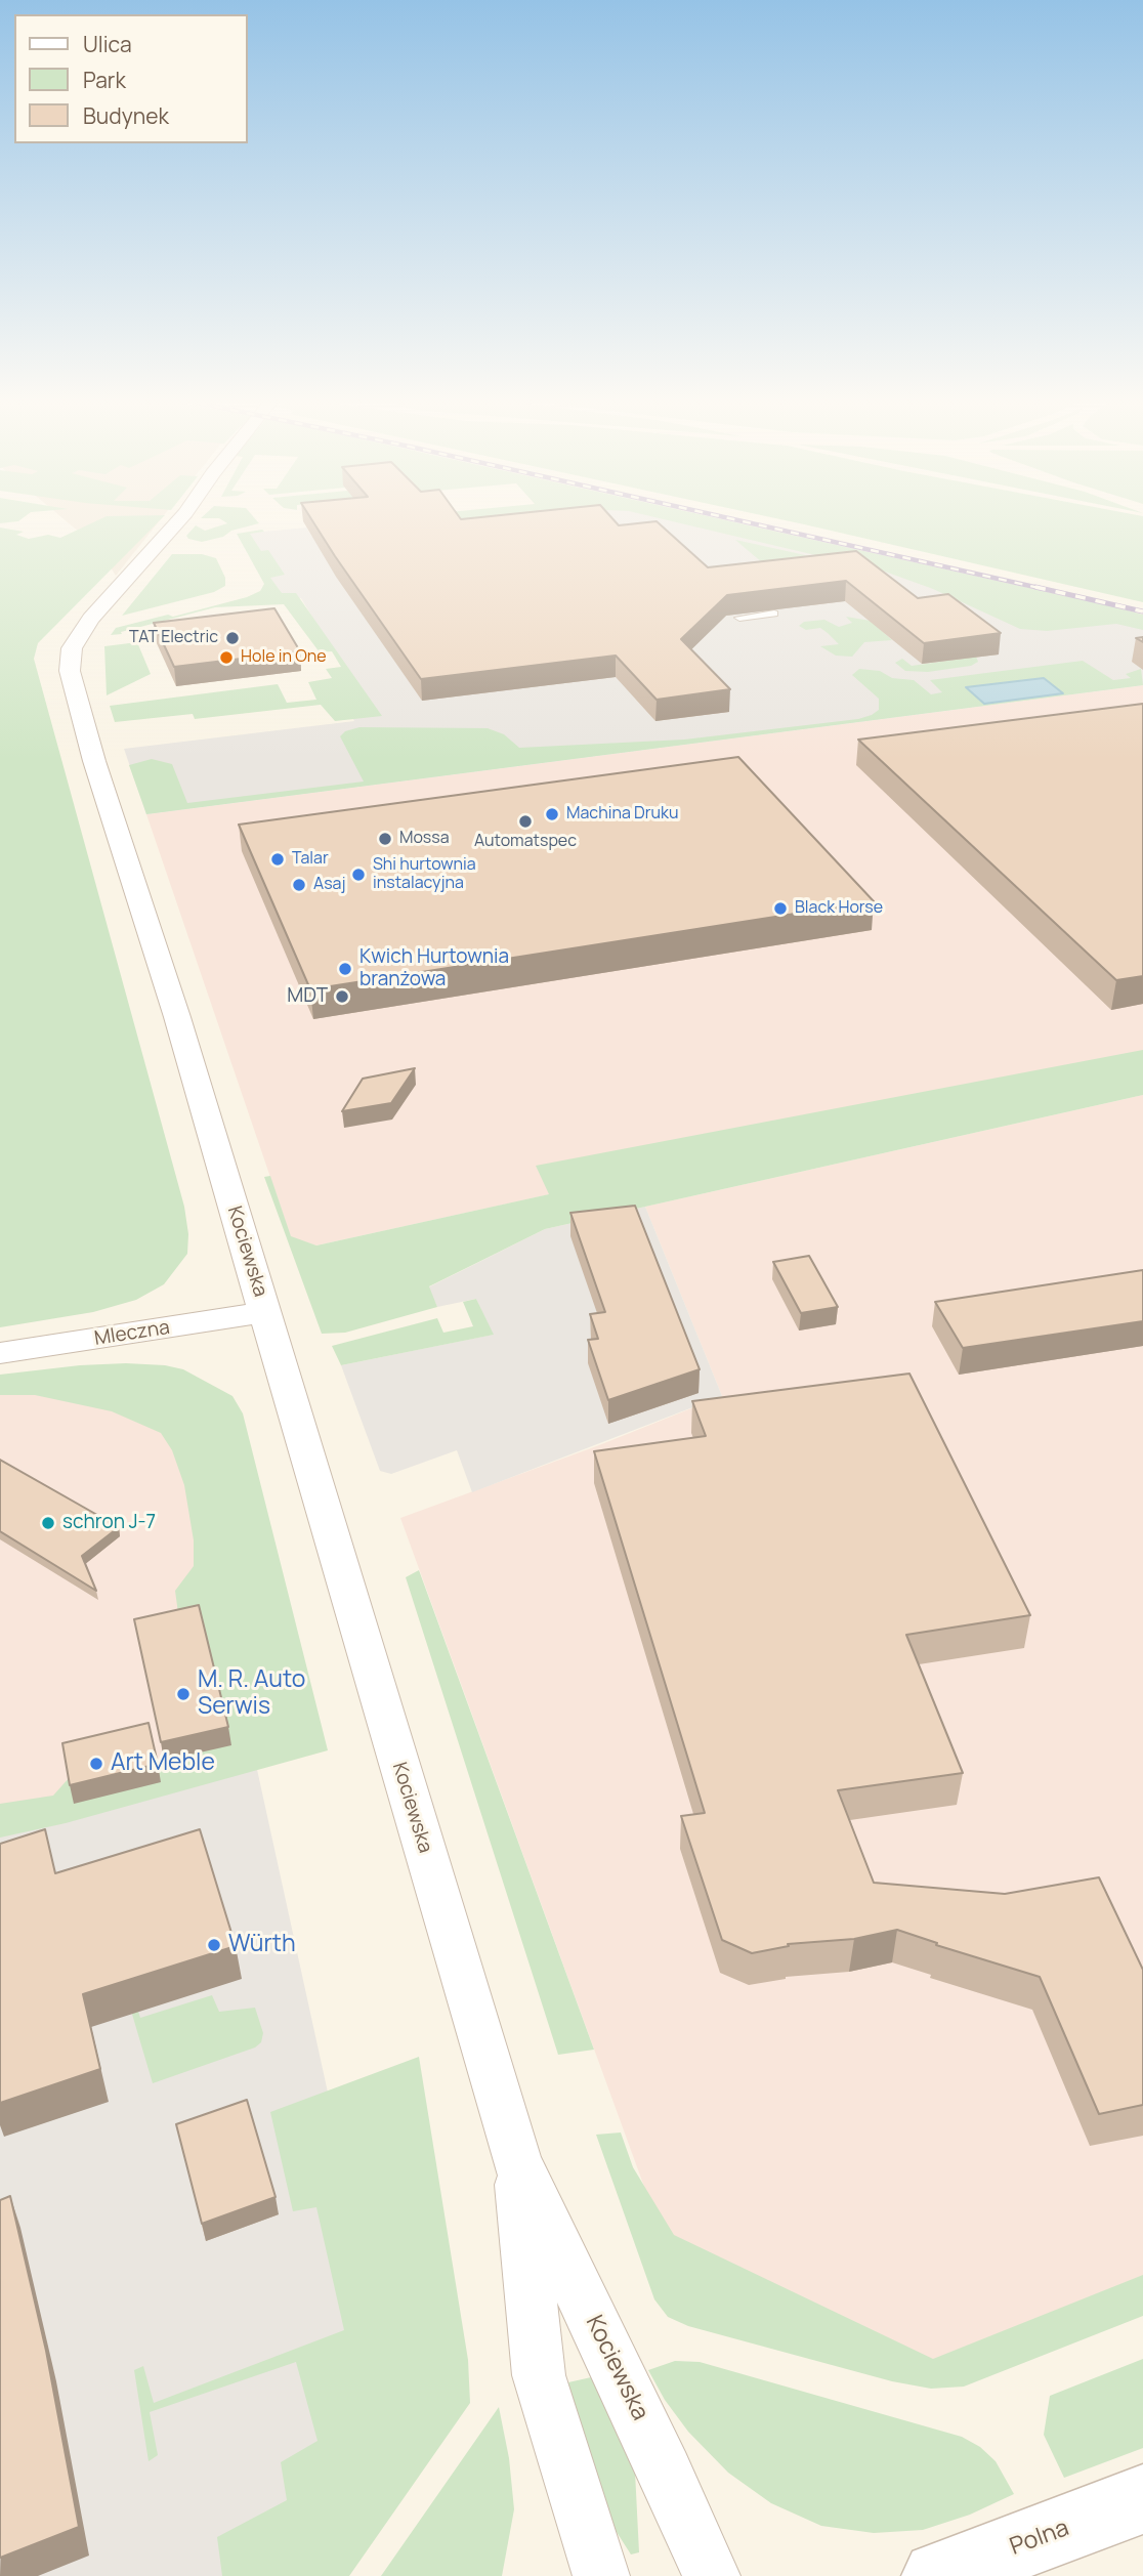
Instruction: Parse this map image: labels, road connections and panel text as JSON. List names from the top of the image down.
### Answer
{
  "streets": {
    "street": ["Kociewska", "Mleczna", "Polna"]
  },
  "crossings": [
    ["Kociewska", "Mleczna"]
  ],
  "places": [
    "TAT Electric",
    "Hole in One",
    "Machina Druku",
    "Automatspec",
    "Mossa",
    "Talar",
    "Shi hurtownia instalacyjna",
    "Asaj",
    "Black Horse",
    "Kwich Hurtownia branżowa",
    "MDT",
    "schron J-7",
    "M. R. Auto Serwis",
    "Art Meble",
    "Würth"
  ],
  "legend": ["Ulica", "Park", "Budynek"]
}
